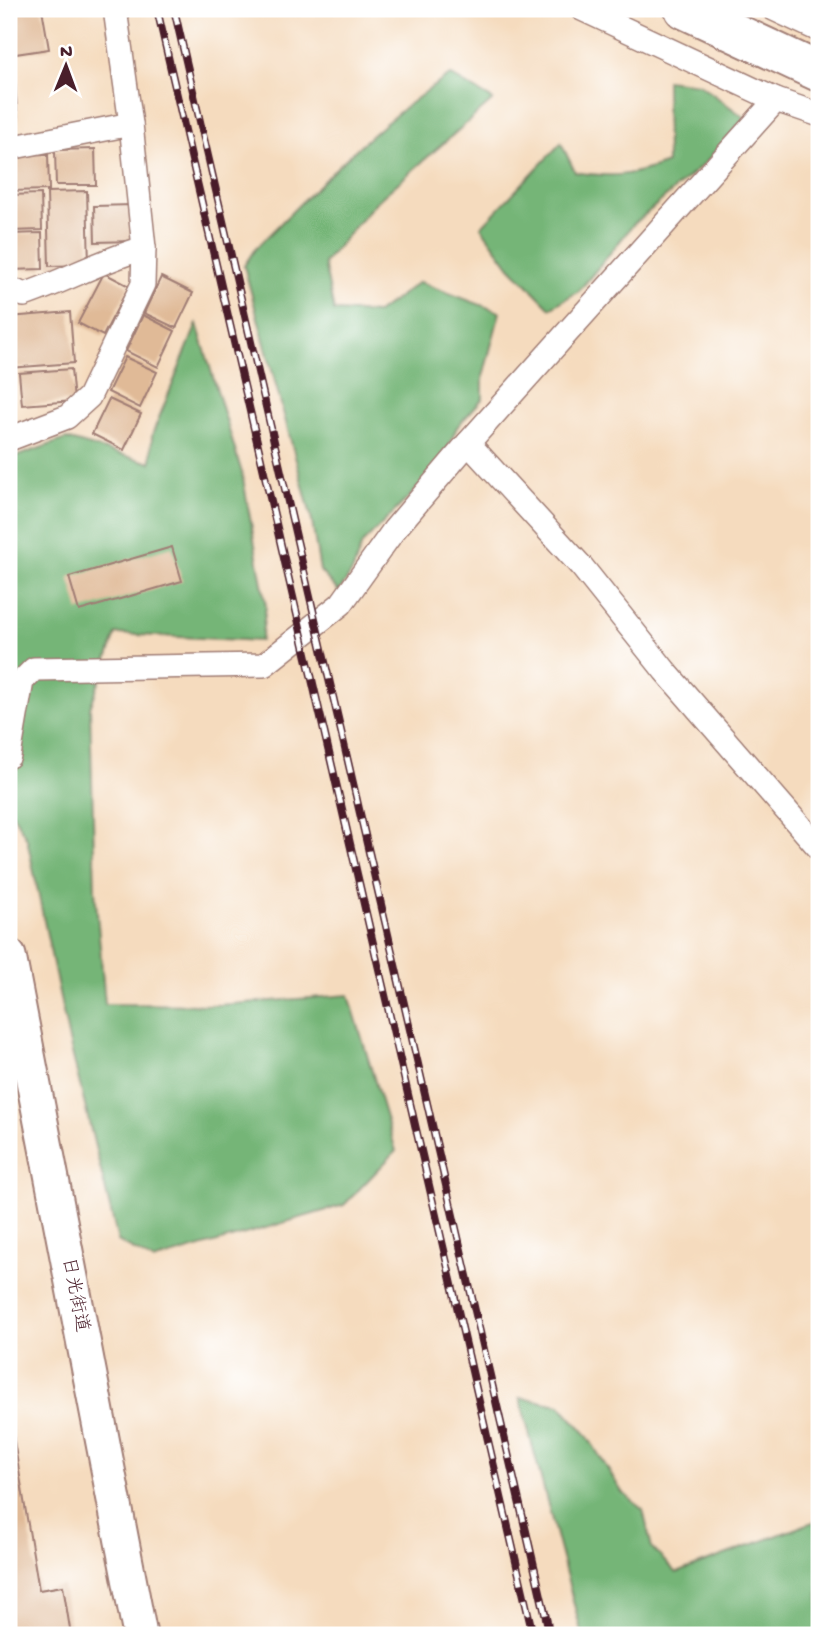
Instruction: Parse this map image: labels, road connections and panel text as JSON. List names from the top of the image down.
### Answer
{
  "streets": {
    "main road": ["日光街道"]
  },
  "north": "top"
}
